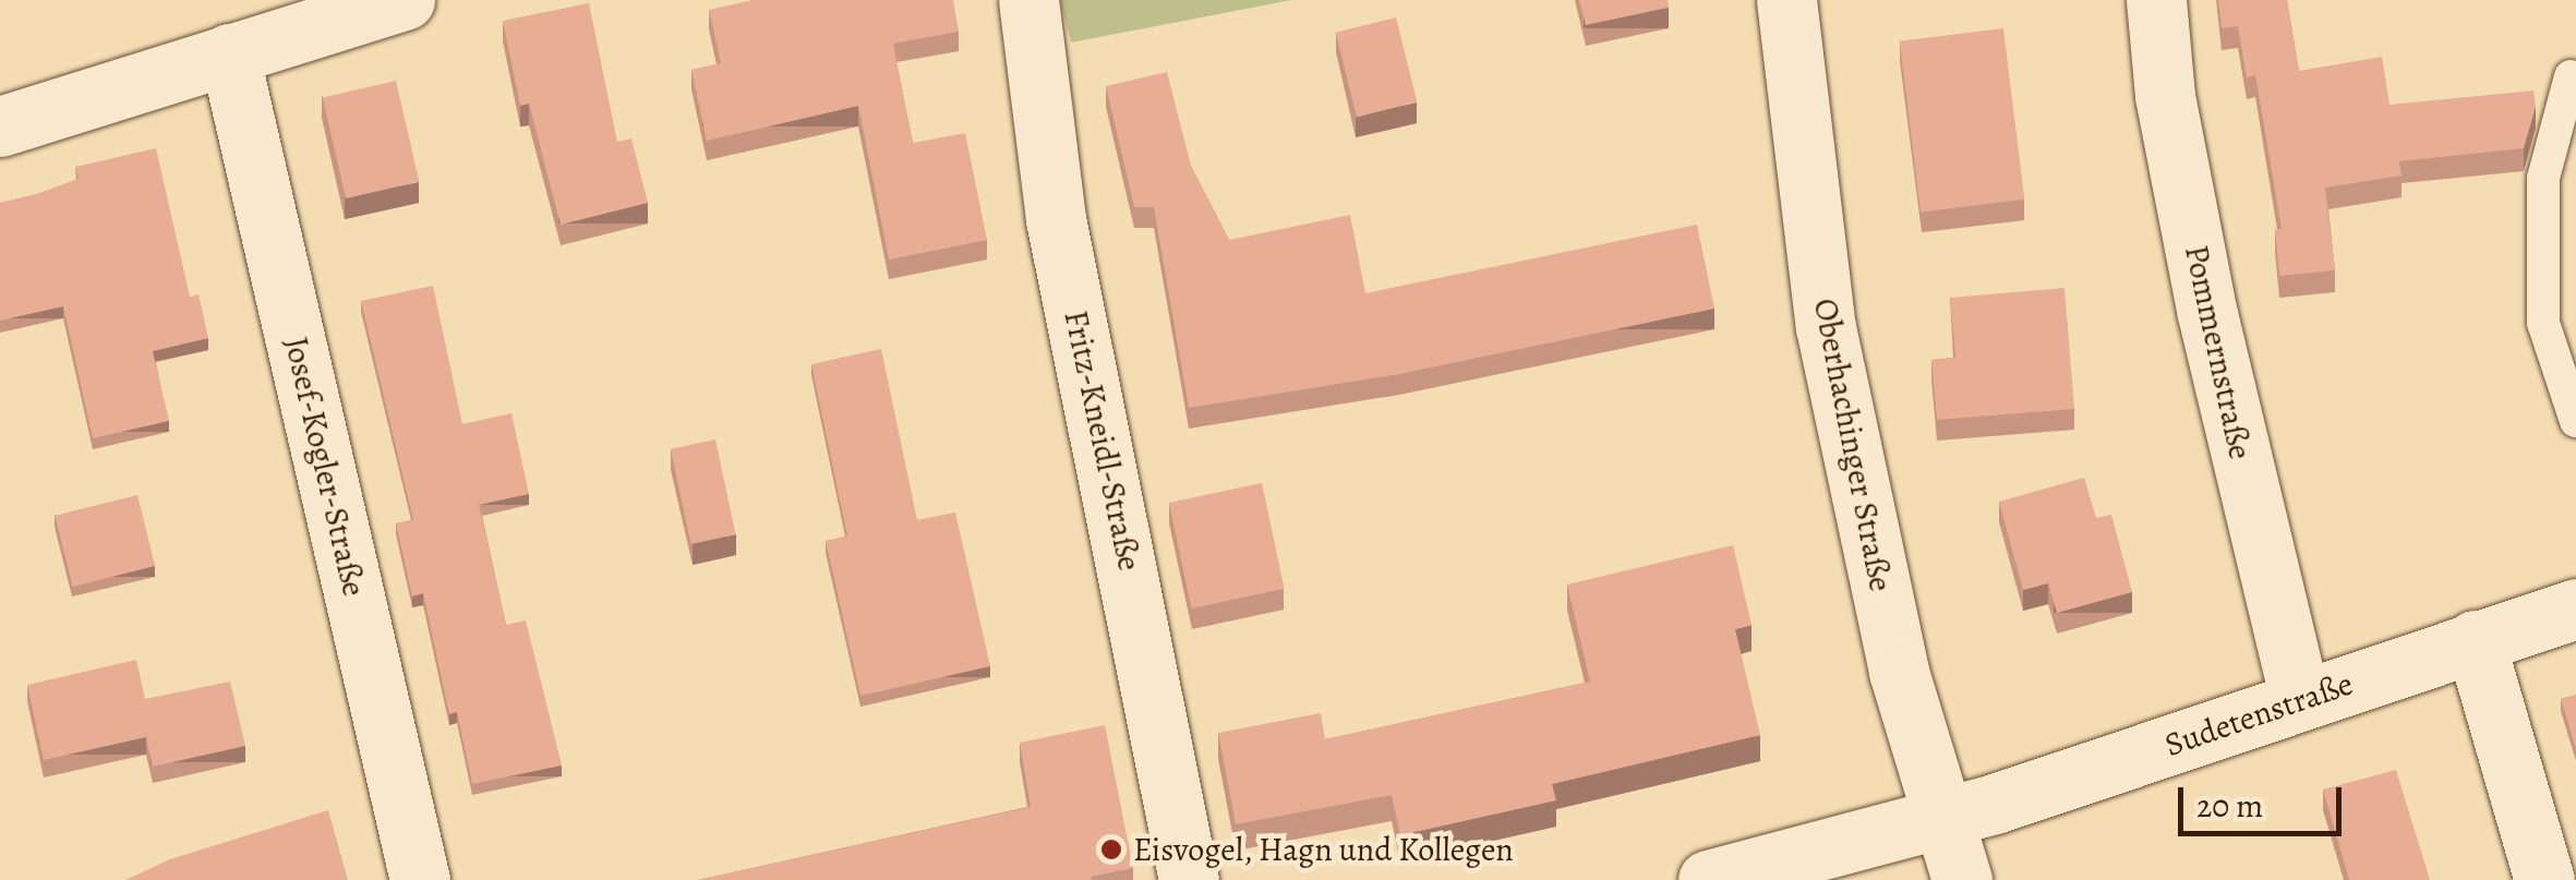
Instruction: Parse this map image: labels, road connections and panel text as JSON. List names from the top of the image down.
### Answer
{
  "streets": {
    "street": [
      "Pommernstraße",
      "Fritz-Kneidl-Straße",
      "Oberhachinger Straße",
      "Josef-Kogler-Straße",
      "Sudetenstraße"
    ]
  },
  "crossings": [
    ["Pommernstraße", "Sudetenstraße"],
    ["Oberhachinger Straße", "Sudetenstraße"]
  ],
  "places": ["Eisvogel, Hagn und Kollegen"],
  "scale_bar": "20 m"
}
